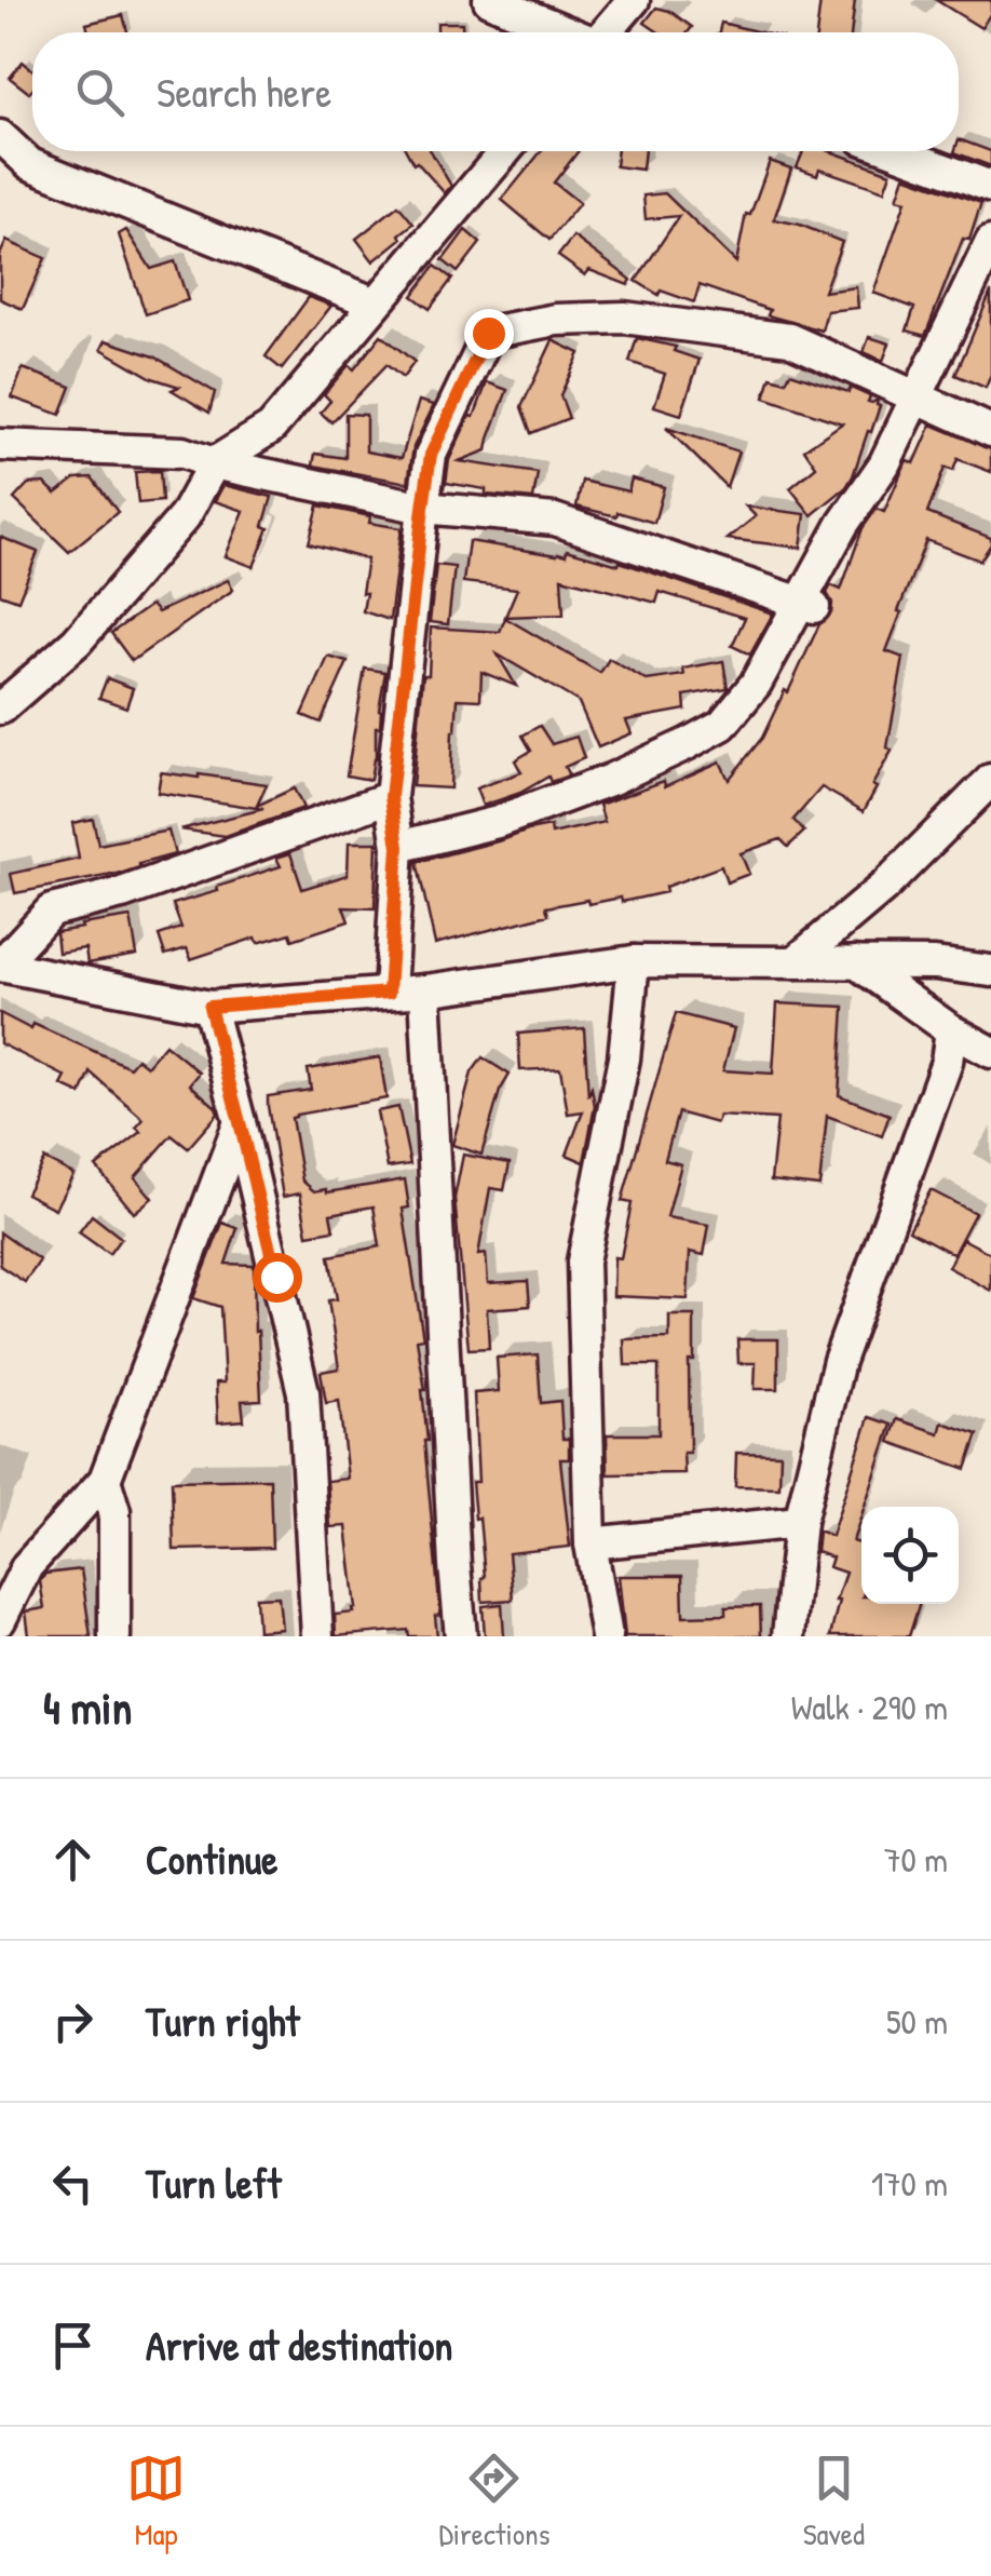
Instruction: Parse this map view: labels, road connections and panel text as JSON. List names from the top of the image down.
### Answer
{
  "page": {
    "search": "Search here",
    "heading": ["4 min", "Walk · 290 m"],
    "list": [
      ["Continue", "70 m"],
      ["Turn right", "50 m"],
      ["Turn left", "170 m"],
      "Arrive at destination"
    ],
    "nav": ["Map", "Directions", "Saved"]
  }
}
